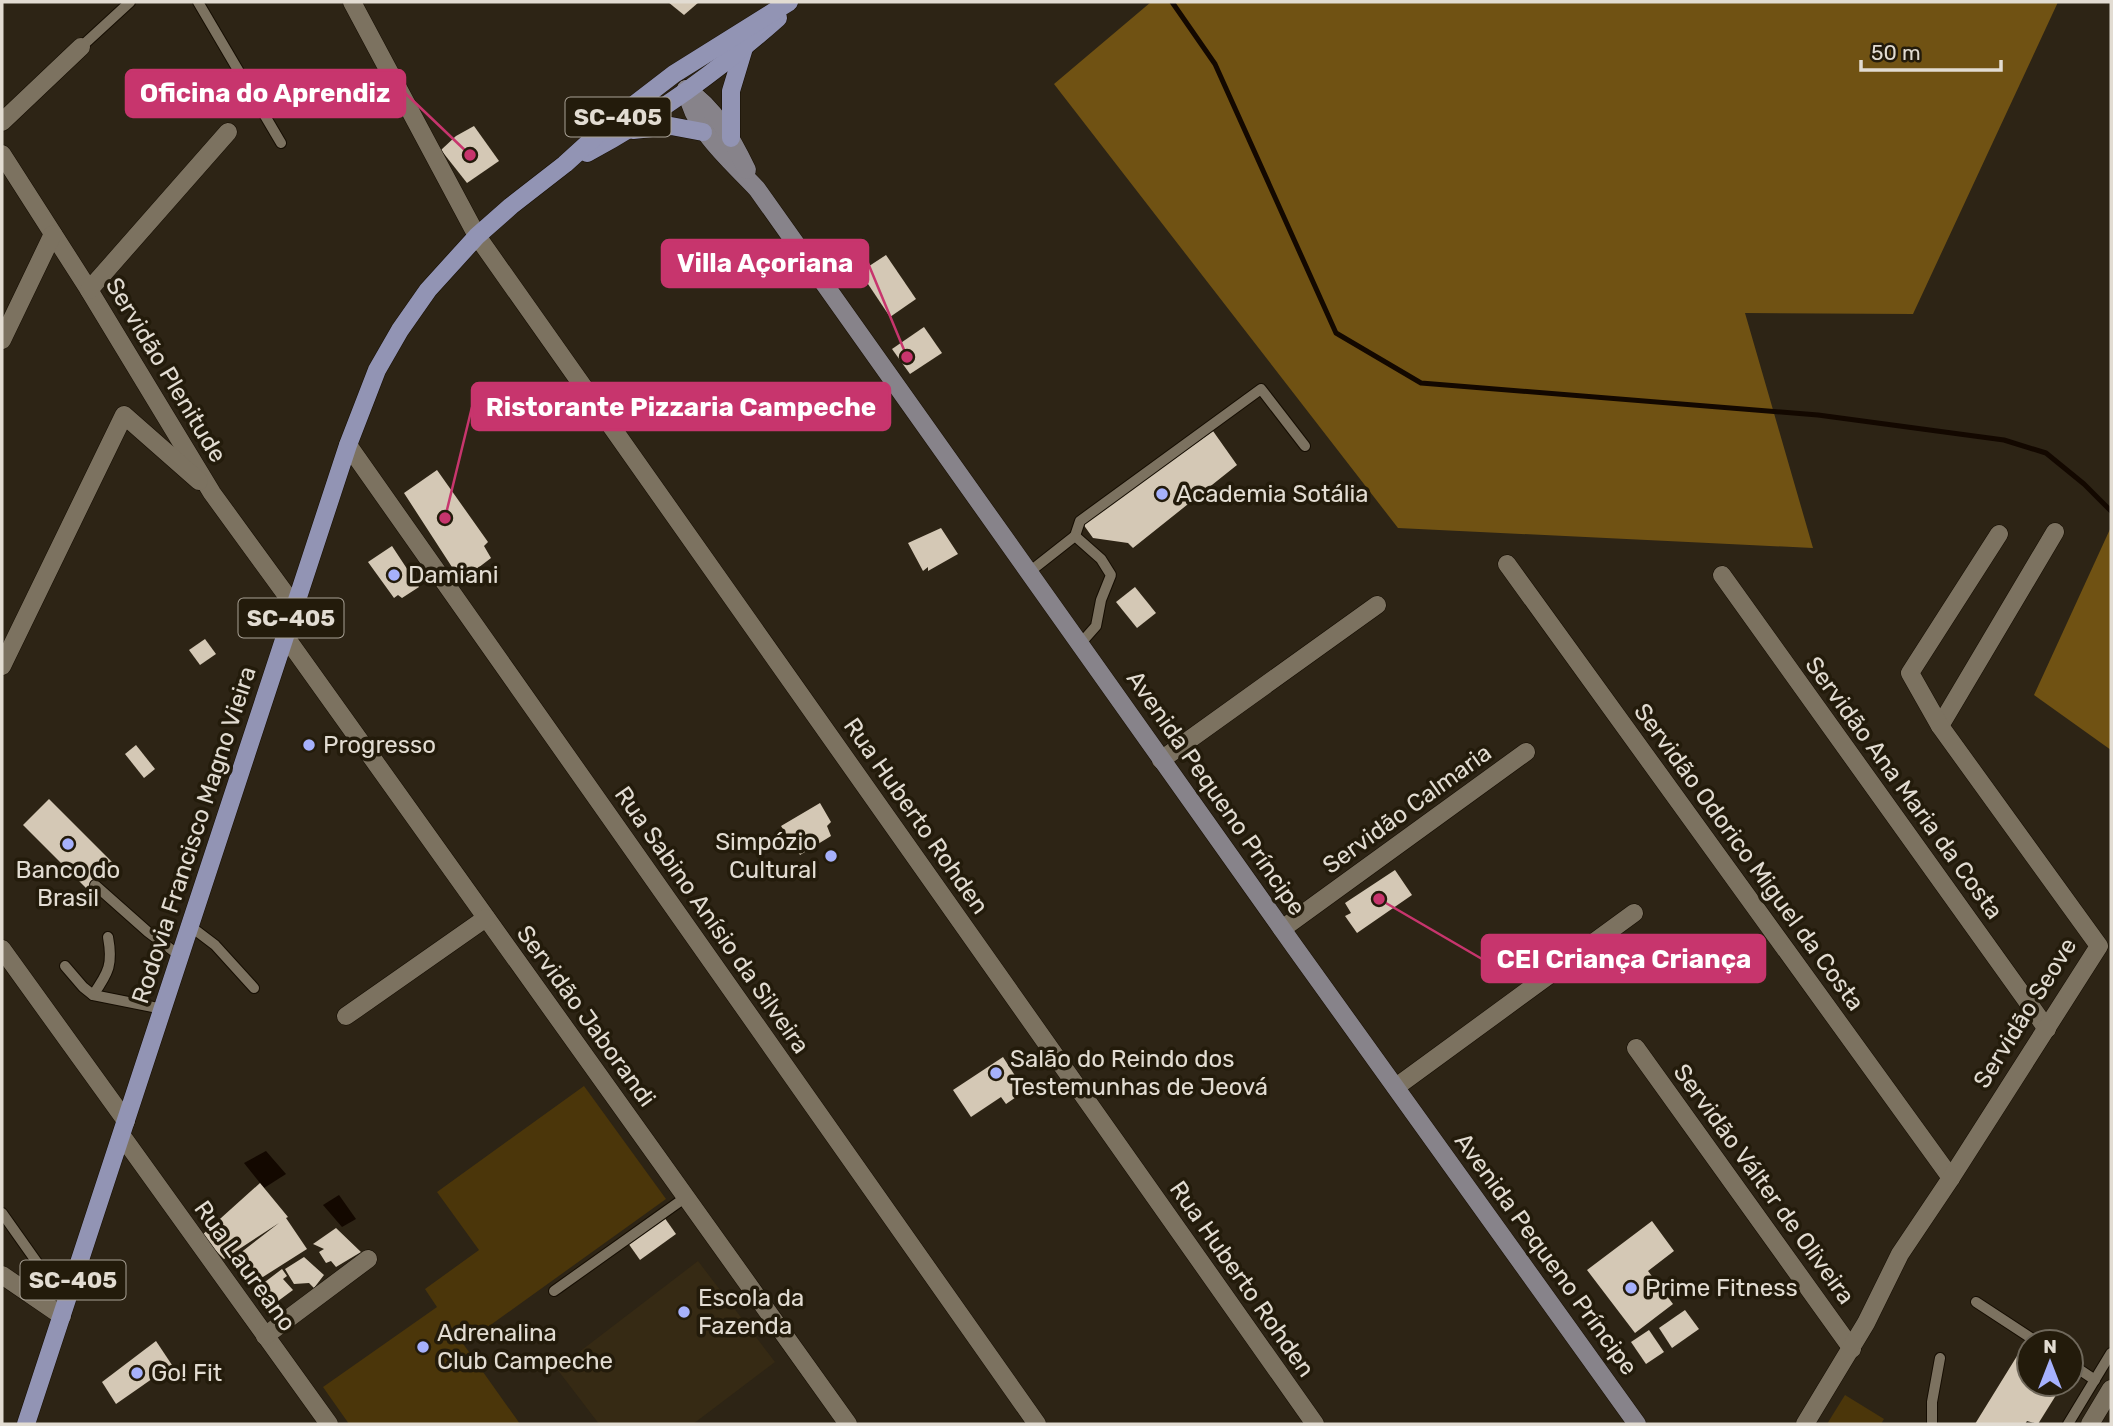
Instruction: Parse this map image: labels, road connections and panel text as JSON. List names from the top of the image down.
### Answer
{
  "streets": {
    "main road": ["SC-405", "Avenida Pequeno Príncipe", "Rodovia Francisco Magno Vieira"],
    "street": [
      "Servidão Plenitude",
      "Servidão Ana Maria da Costa",
      "Servidão Calmaria",
      "Rua Huberto Rohden",
      "Servidão Odorico Miguel da Costa",
      "Rua Sabino Anísio da Silveira",
      "Servidão Seove",
      "Servidão Jaborandi",
      "Servidão Válter de Oliveira",
      "Rua Laureano"
    ]
  },
  "crossings": [
    ["Servidão Plenitude", "Rodovia Francisco Magno Vieira"],
    ["Servidão Ana Maria da Costa", "Servidão Seove"],
    ["Avenida Pequeno Príncipe", "Servidão Calmaria"],
    ["Avenida Pequeno Príncipe", "Rodovia Francisco Magno Vieira"],
    ["Rua Huberto Rohden", "Rodovia Francisco Magno Vieira"],
    ["Rodovia Francisco Magno Vieira", "Rua Sabino Anísio da Silveira"],
    ["Rodovia Francisco Magno Vieira", "Servidão Jaborandi"],
    ["Rodovia Francisco Magno Vieira", "Rua Laureano"],
    ["Servidão Odorico Miguel da Costa", "Servidão Seove"],
    ["Servidão Seove", "Servidão Válter de Oliveira"]
  ],
  "places": [
    "Oficina do Aprendiz",
    "Villa Açoriana",
    "Academia Sotália",
    "Ristorante Pizzaria Campeche",
    "Damiani",
    "Progresso",
    "Banco do Brasil",
    "Simpózio Cultural",
    "CEI Criança Criança",
    "Salão do Reindo dos Testemunhas de Jeová",
    "Prime Fitness",
    "Escola da Fazenda",
    "Adrenalina Club Campeche",
    "Go! Fit"
  ],
  "scale_bar": "50 m",
  "north": "top"
}
